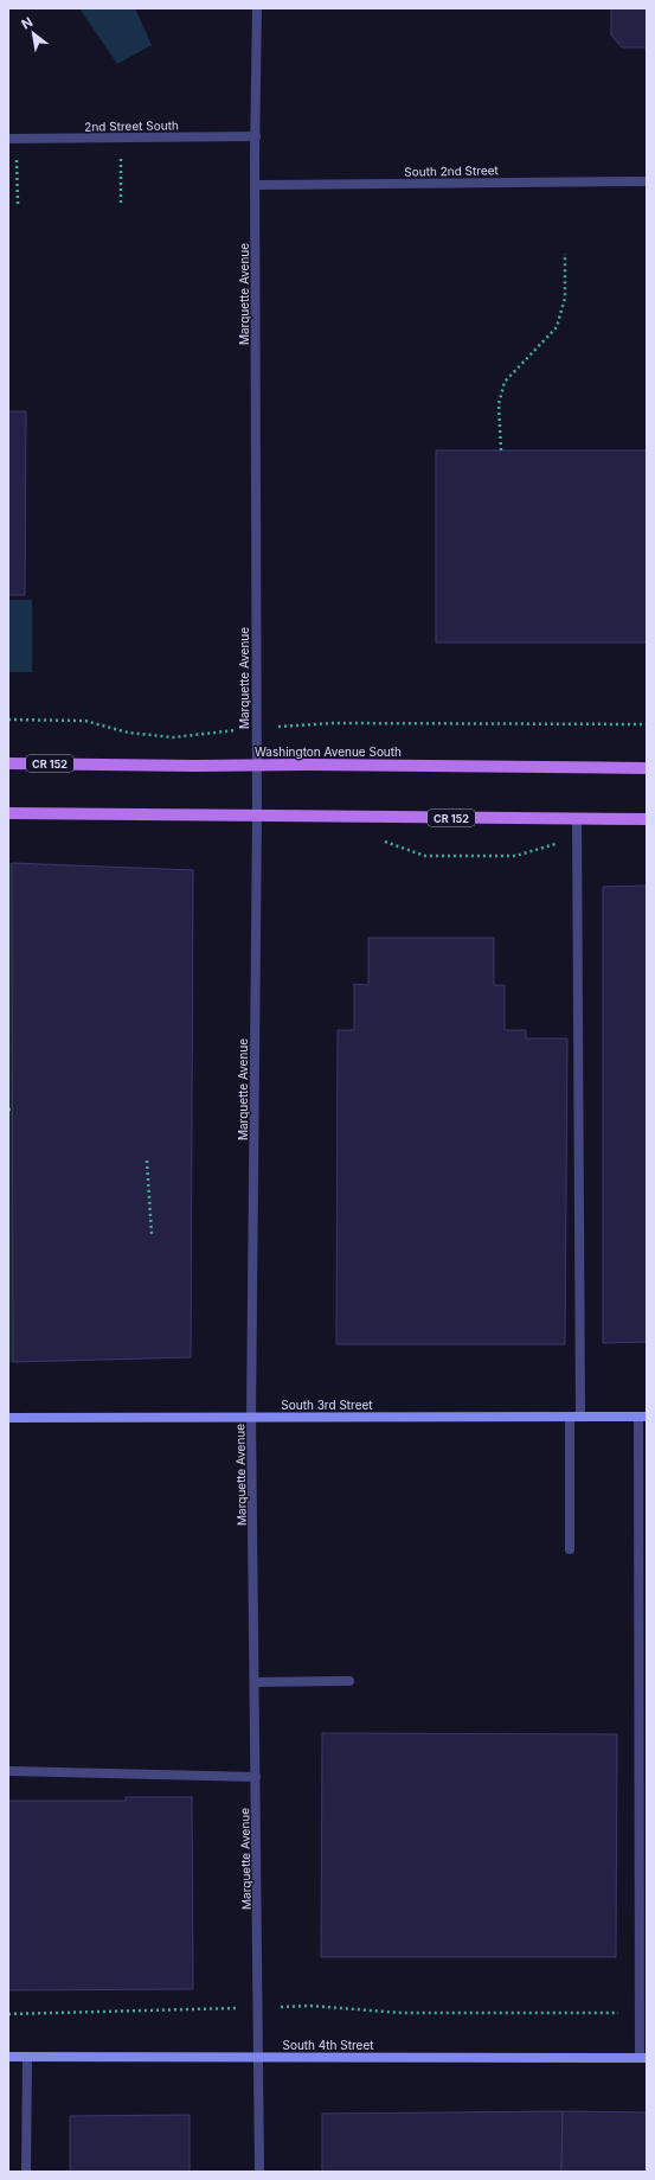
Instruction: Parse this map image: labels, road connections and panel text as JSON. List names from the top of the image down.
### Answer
{
  "streets": {
    "main road": [
      "Washington Avenue South",
      "CR 152",
      "South 3rd Street",
      "South 4th Street"
    ],
    "street": ["2nd Street South", "South 2nd Street", "Marquette Avenue"]
  },
  "crossings": [
    ["2nd Street South", "Marquette Avenue"],
    ["South 2nd Street", "Marquette Avenue"],
    ["Marquette Avenue", "Washington Avenue South"],
    ["Marquette Avenue", "CR 152"],
    ["Marquette Avenue", "South 3rd Street"],
    ["Marquette Avenue", "South 4th Street"]
  ],
  "north": "top left"
}
